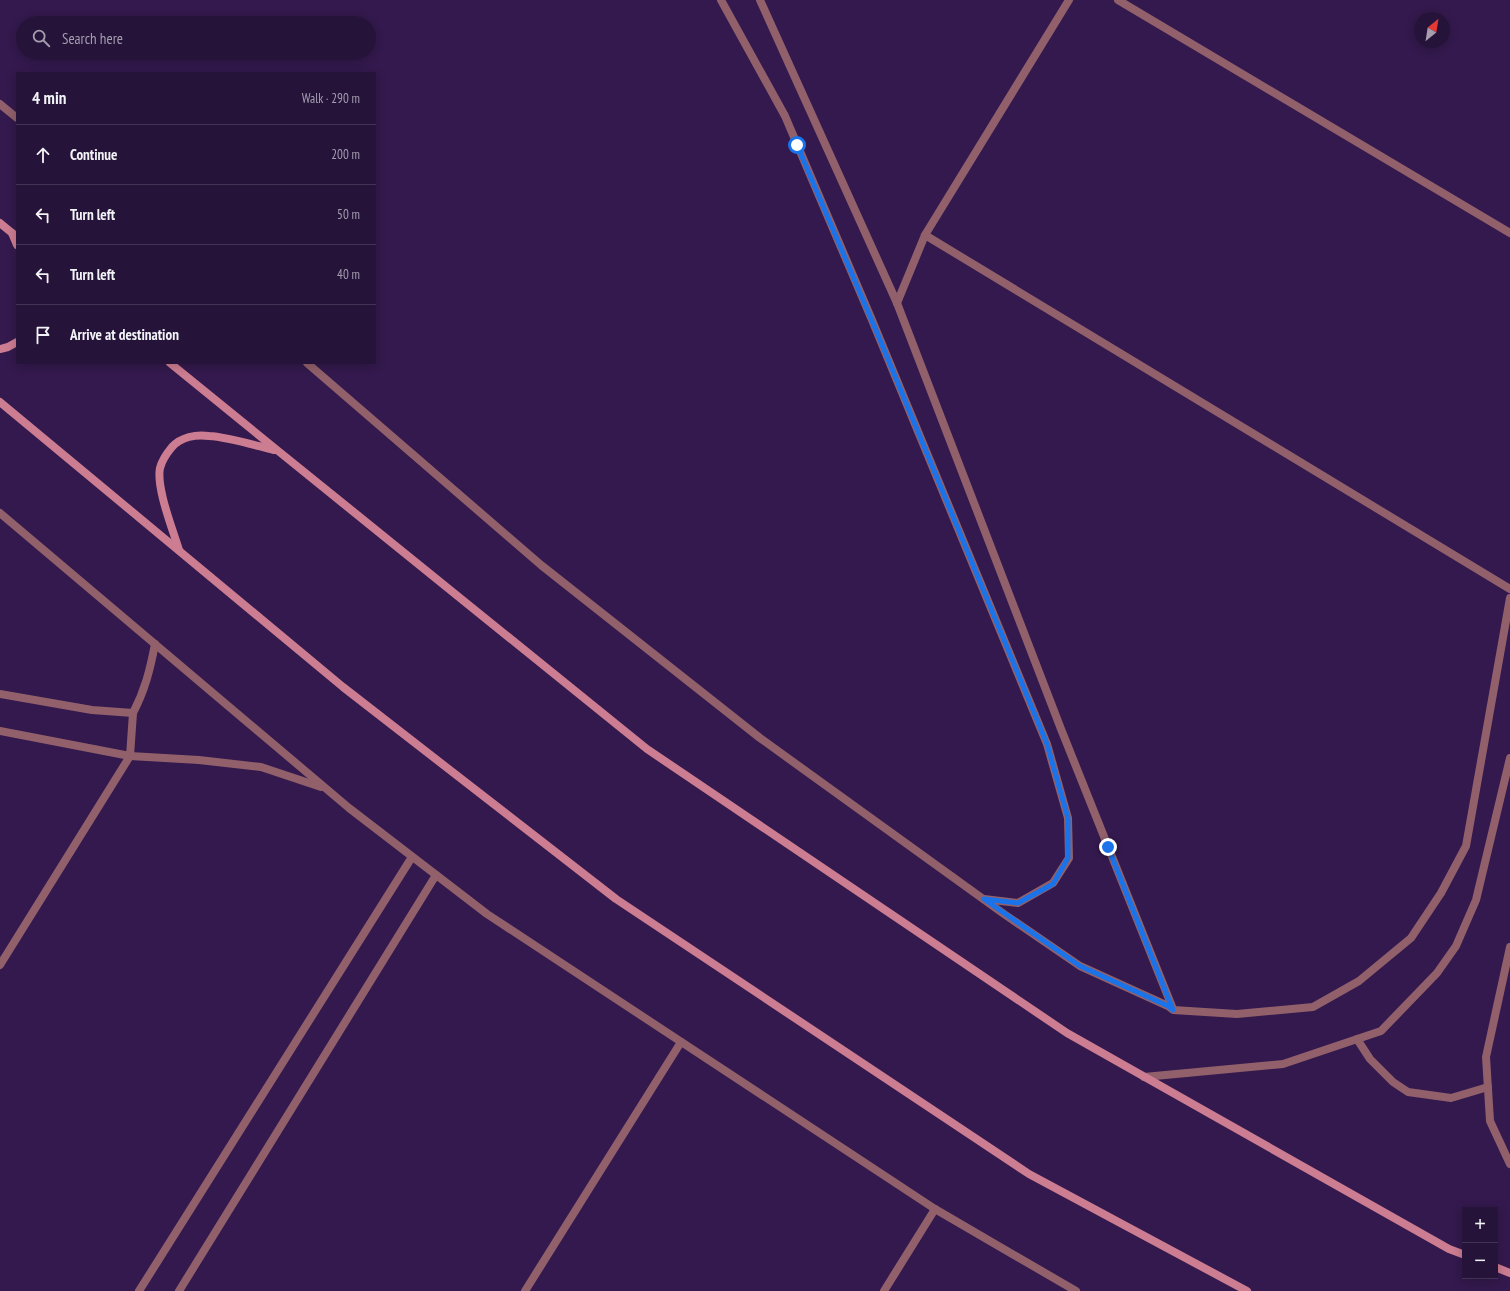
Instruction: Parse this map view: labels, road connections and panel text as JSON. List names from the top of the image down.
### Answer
{
  "north": "top right",
  "page": {
    "search": "Search here",
    "heading": ["4 min", "Walk · 290 m"],
    "list": [
      ["Continue", "200 m"],
      ["Turn left", "50 m"],
      ["Turn left", "40 m"],
      "Arrive at destination"
    ],
    "map_buttons": ["+", "−"]
  }
}
